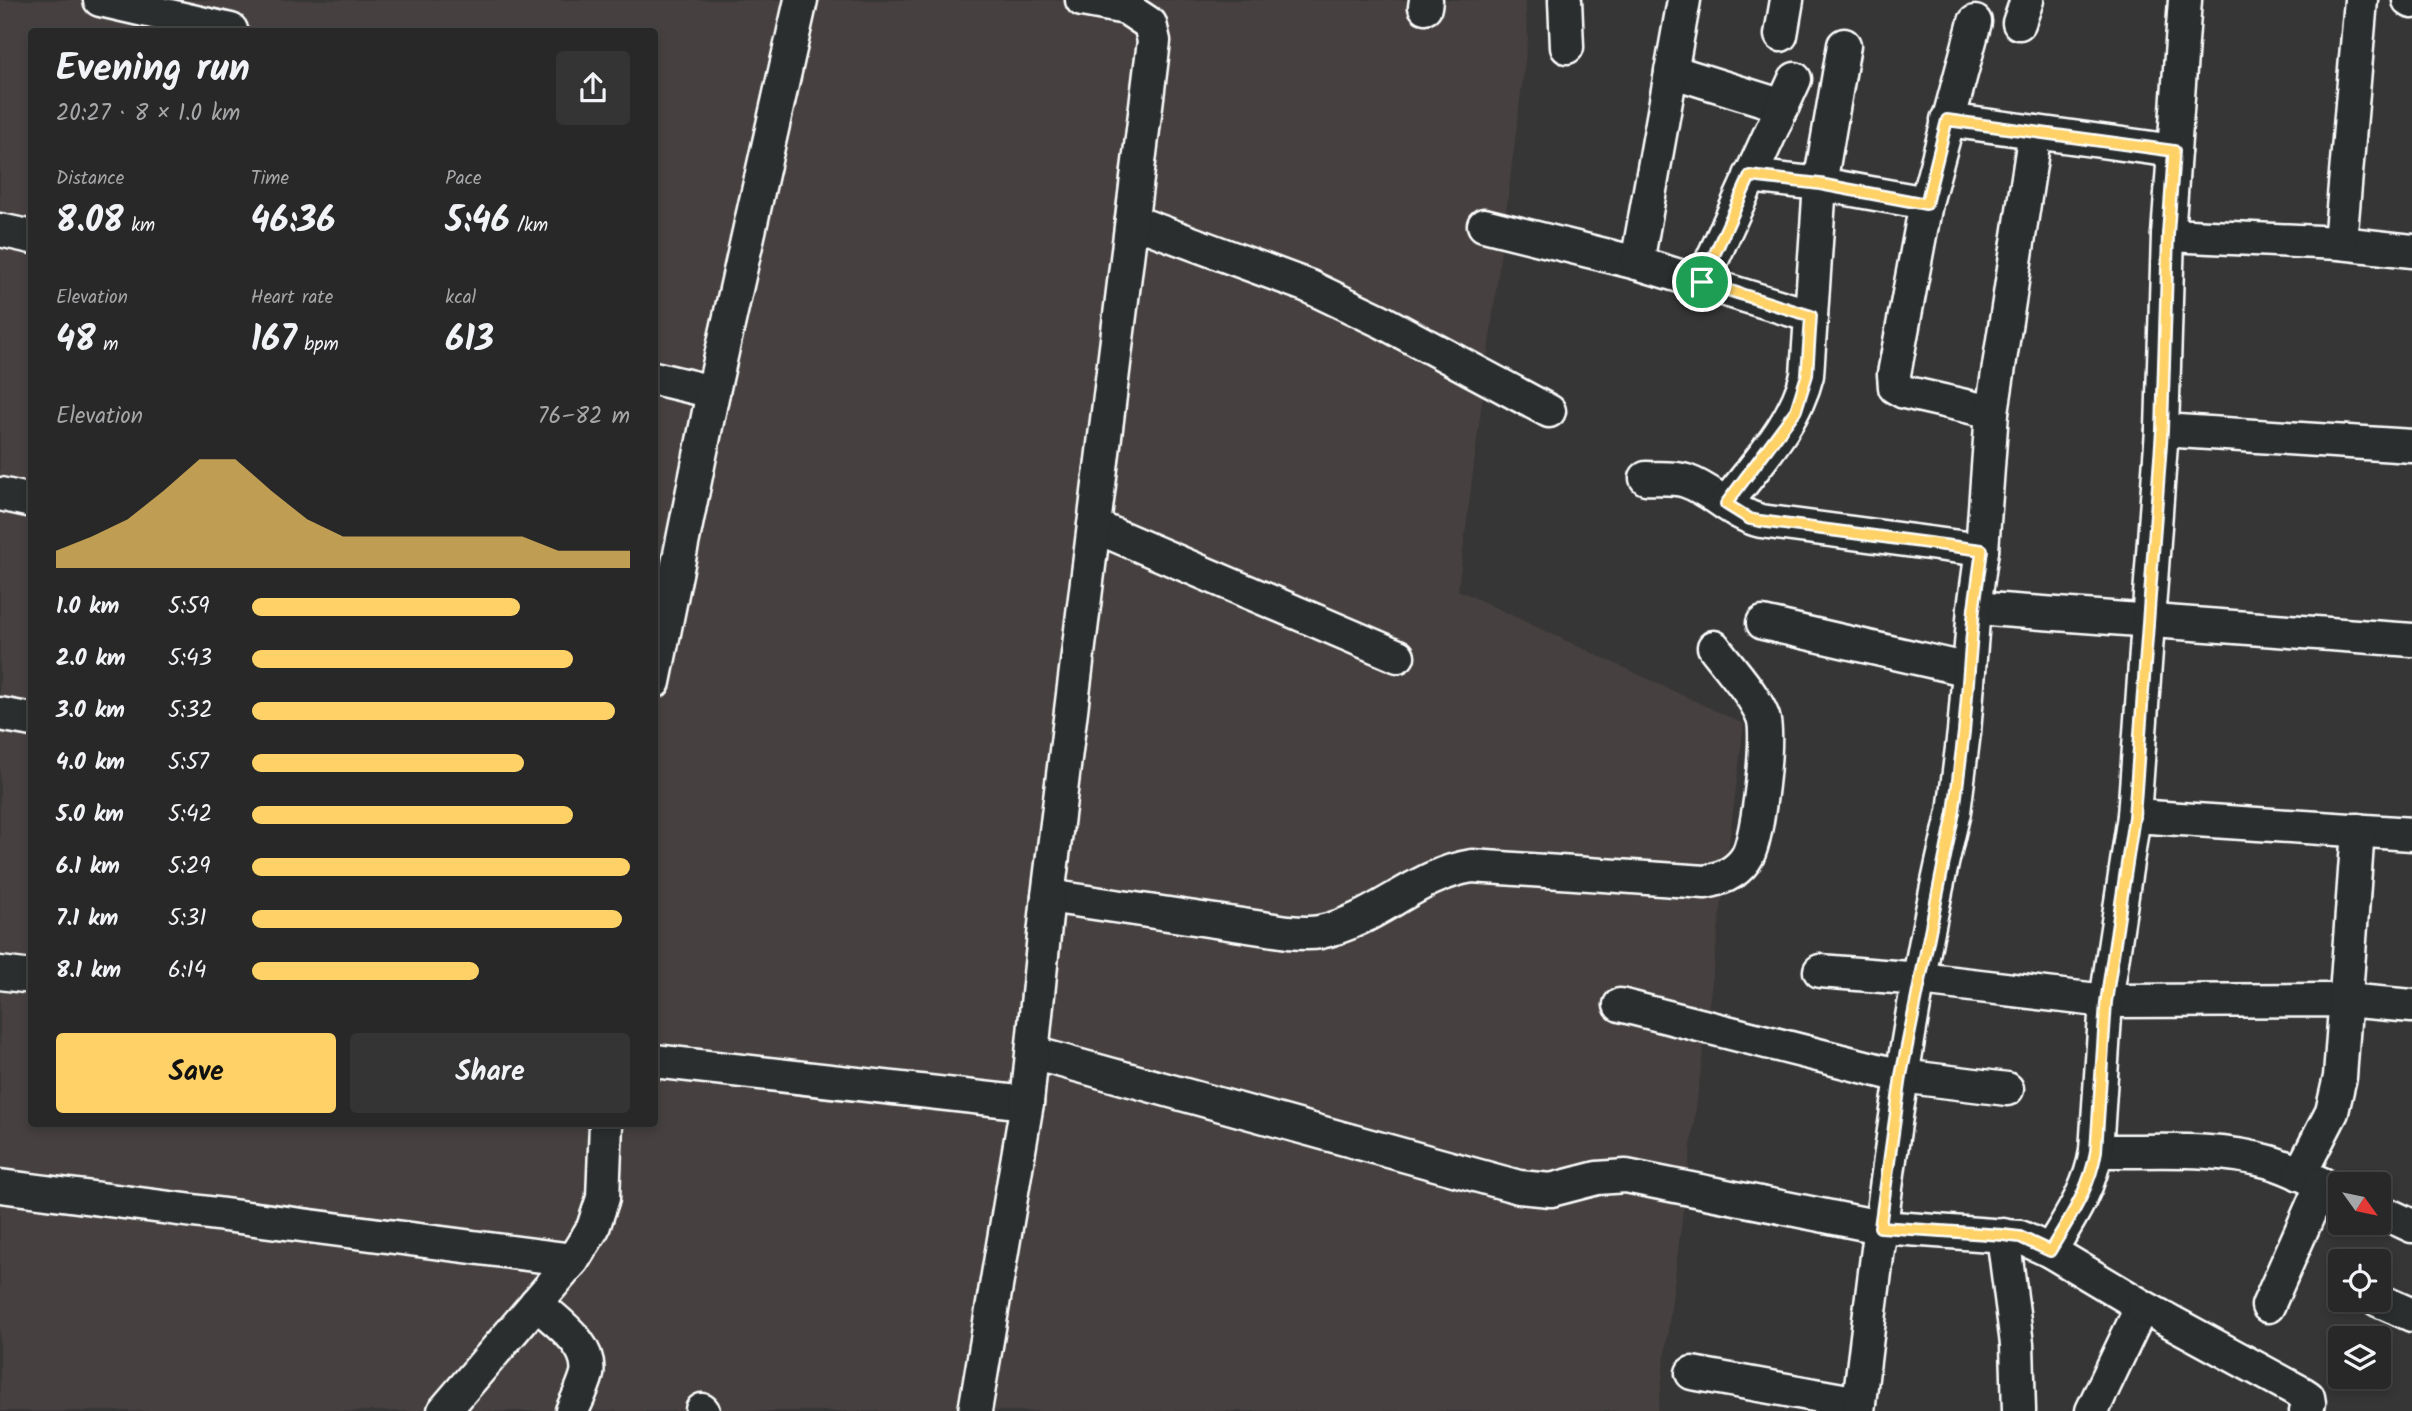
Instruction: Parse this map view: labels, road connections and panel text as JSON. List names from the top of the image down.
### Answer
{
  "north": "bottom right",
  "page": {
    "heading": ["Evening run", "20:27 · 8 × 1.0 km"],
    "stats": [
      ["Distance", "8.08 km"],
      ["Time", "46:36"],
      ["Pace", "5:46 /km"],
      ["Elevation", "48 m"],
      ["Heart rate", "167 bpm"],
      ["kcal", "613"]
    ],
    "chart": ["Elevation", "76–82 m"],
    "list": [
      {
        "name": "1.0 km",
        "note": "5:59"
      },
      {
        "name": "2.0 km",
        "note": "5:43"
      },
      {
        "name": "3.0 km",
        "note": "5:32"
      },
      {
        "name": "4.0 km",
        "note": "5:57"
      },
      {
        "name": "5.0 km",
        "note": "5:42"
      },
      {
        "name": "6.1 km",
        "note": "5:29"
      },
      {
        "name": "7.1 km",
        "note": "5:31"
      },
      {
        "name": "8.1 km",
        "note": "6:14"
      }
    ],
    "buttons": ["Save", "Share"]
  }
}
